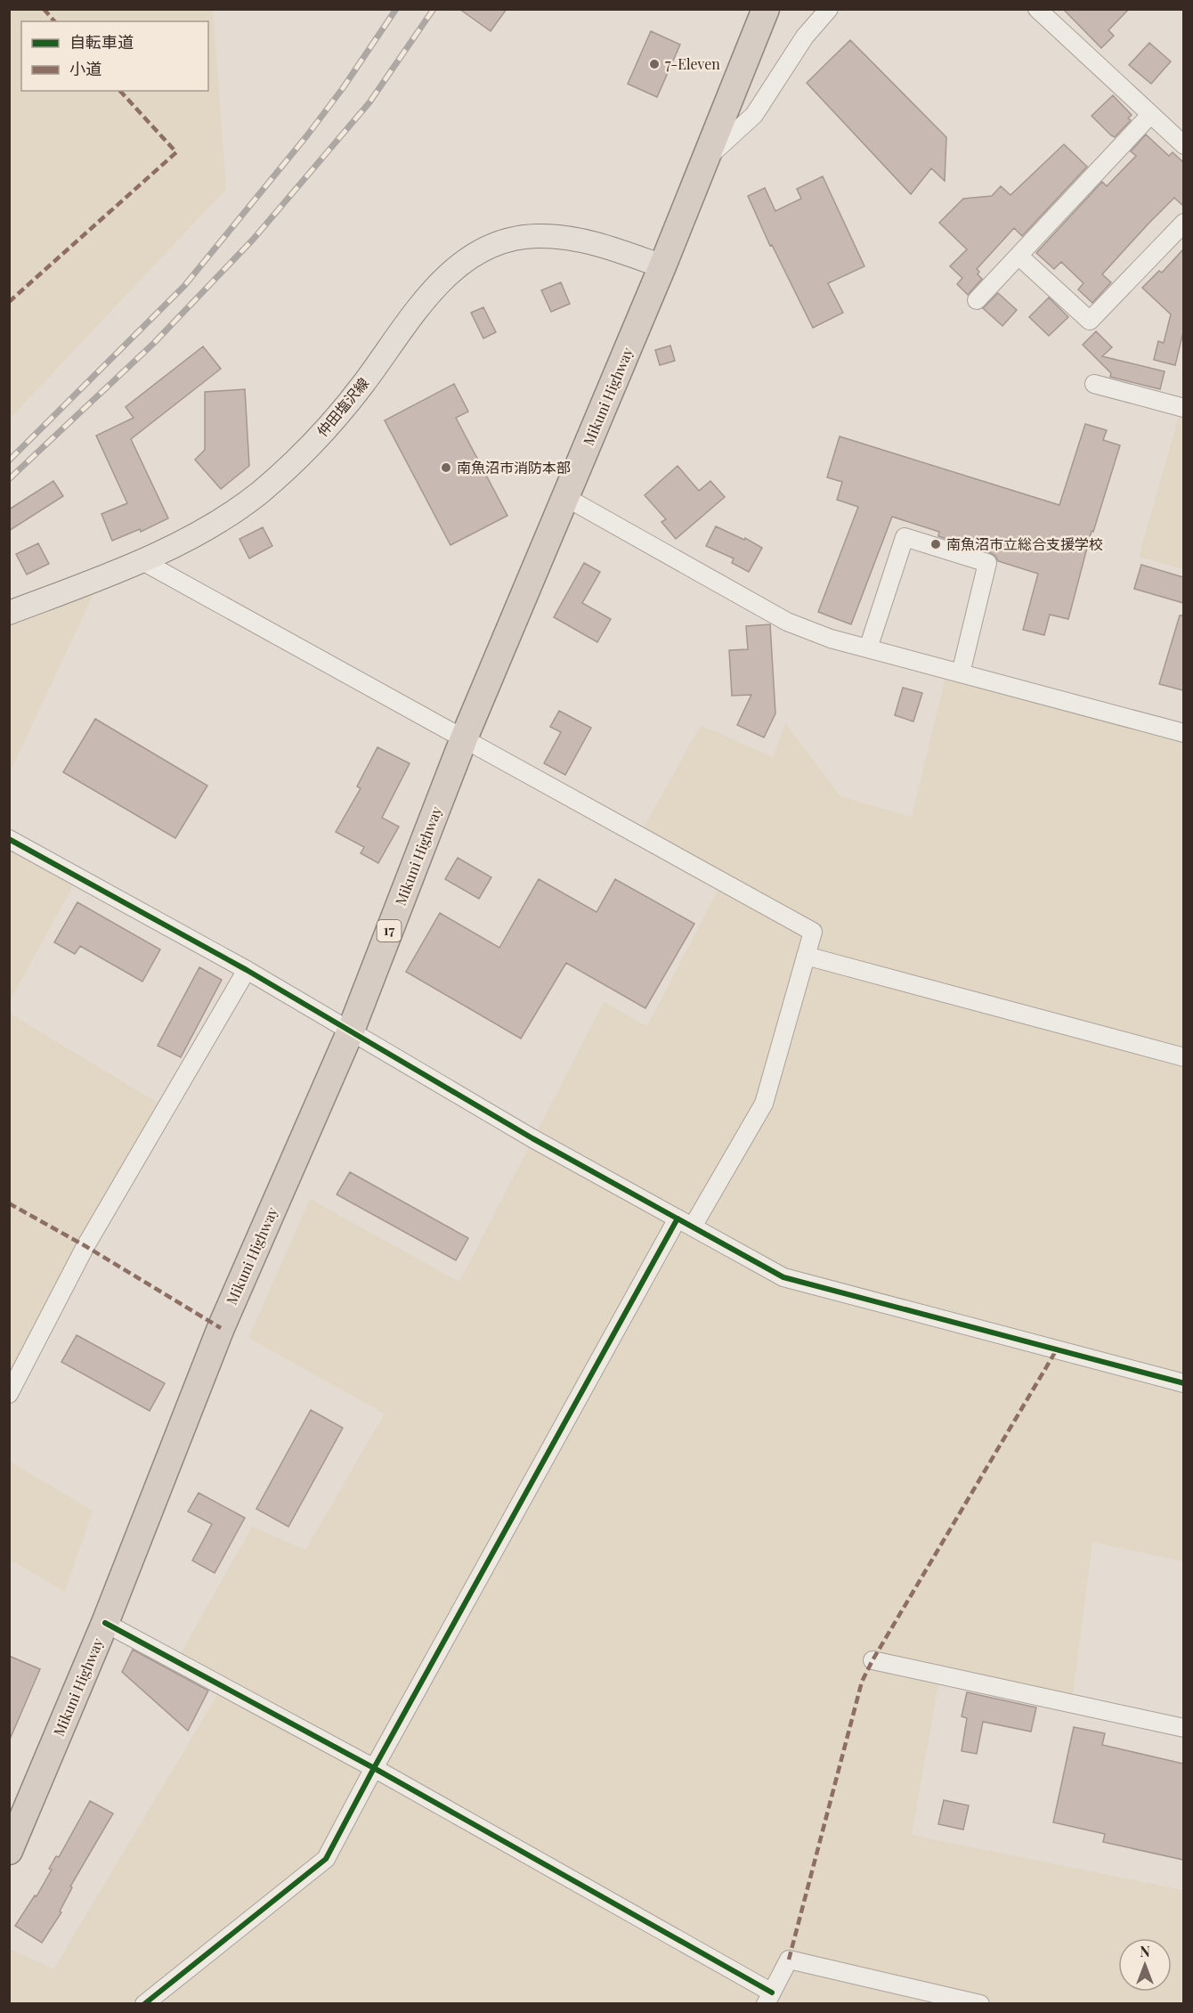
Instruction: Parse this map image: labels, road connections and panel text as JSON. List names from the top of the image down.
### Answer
{
  "streets": {
    "highway": ["Mikuni Highway", "17"],
    "main road": ["仲田塩沢線"]
  },
  "crossings": [
    ["Mikuni Highway", "仲田塩沢線"]
  ],
  "places": ["7-Eleven", "南魚沼市消防本部", "南魚沼市立総合支援学校"],
  "legend": ["自転車道", "小道"],
  "north": "top"
}
